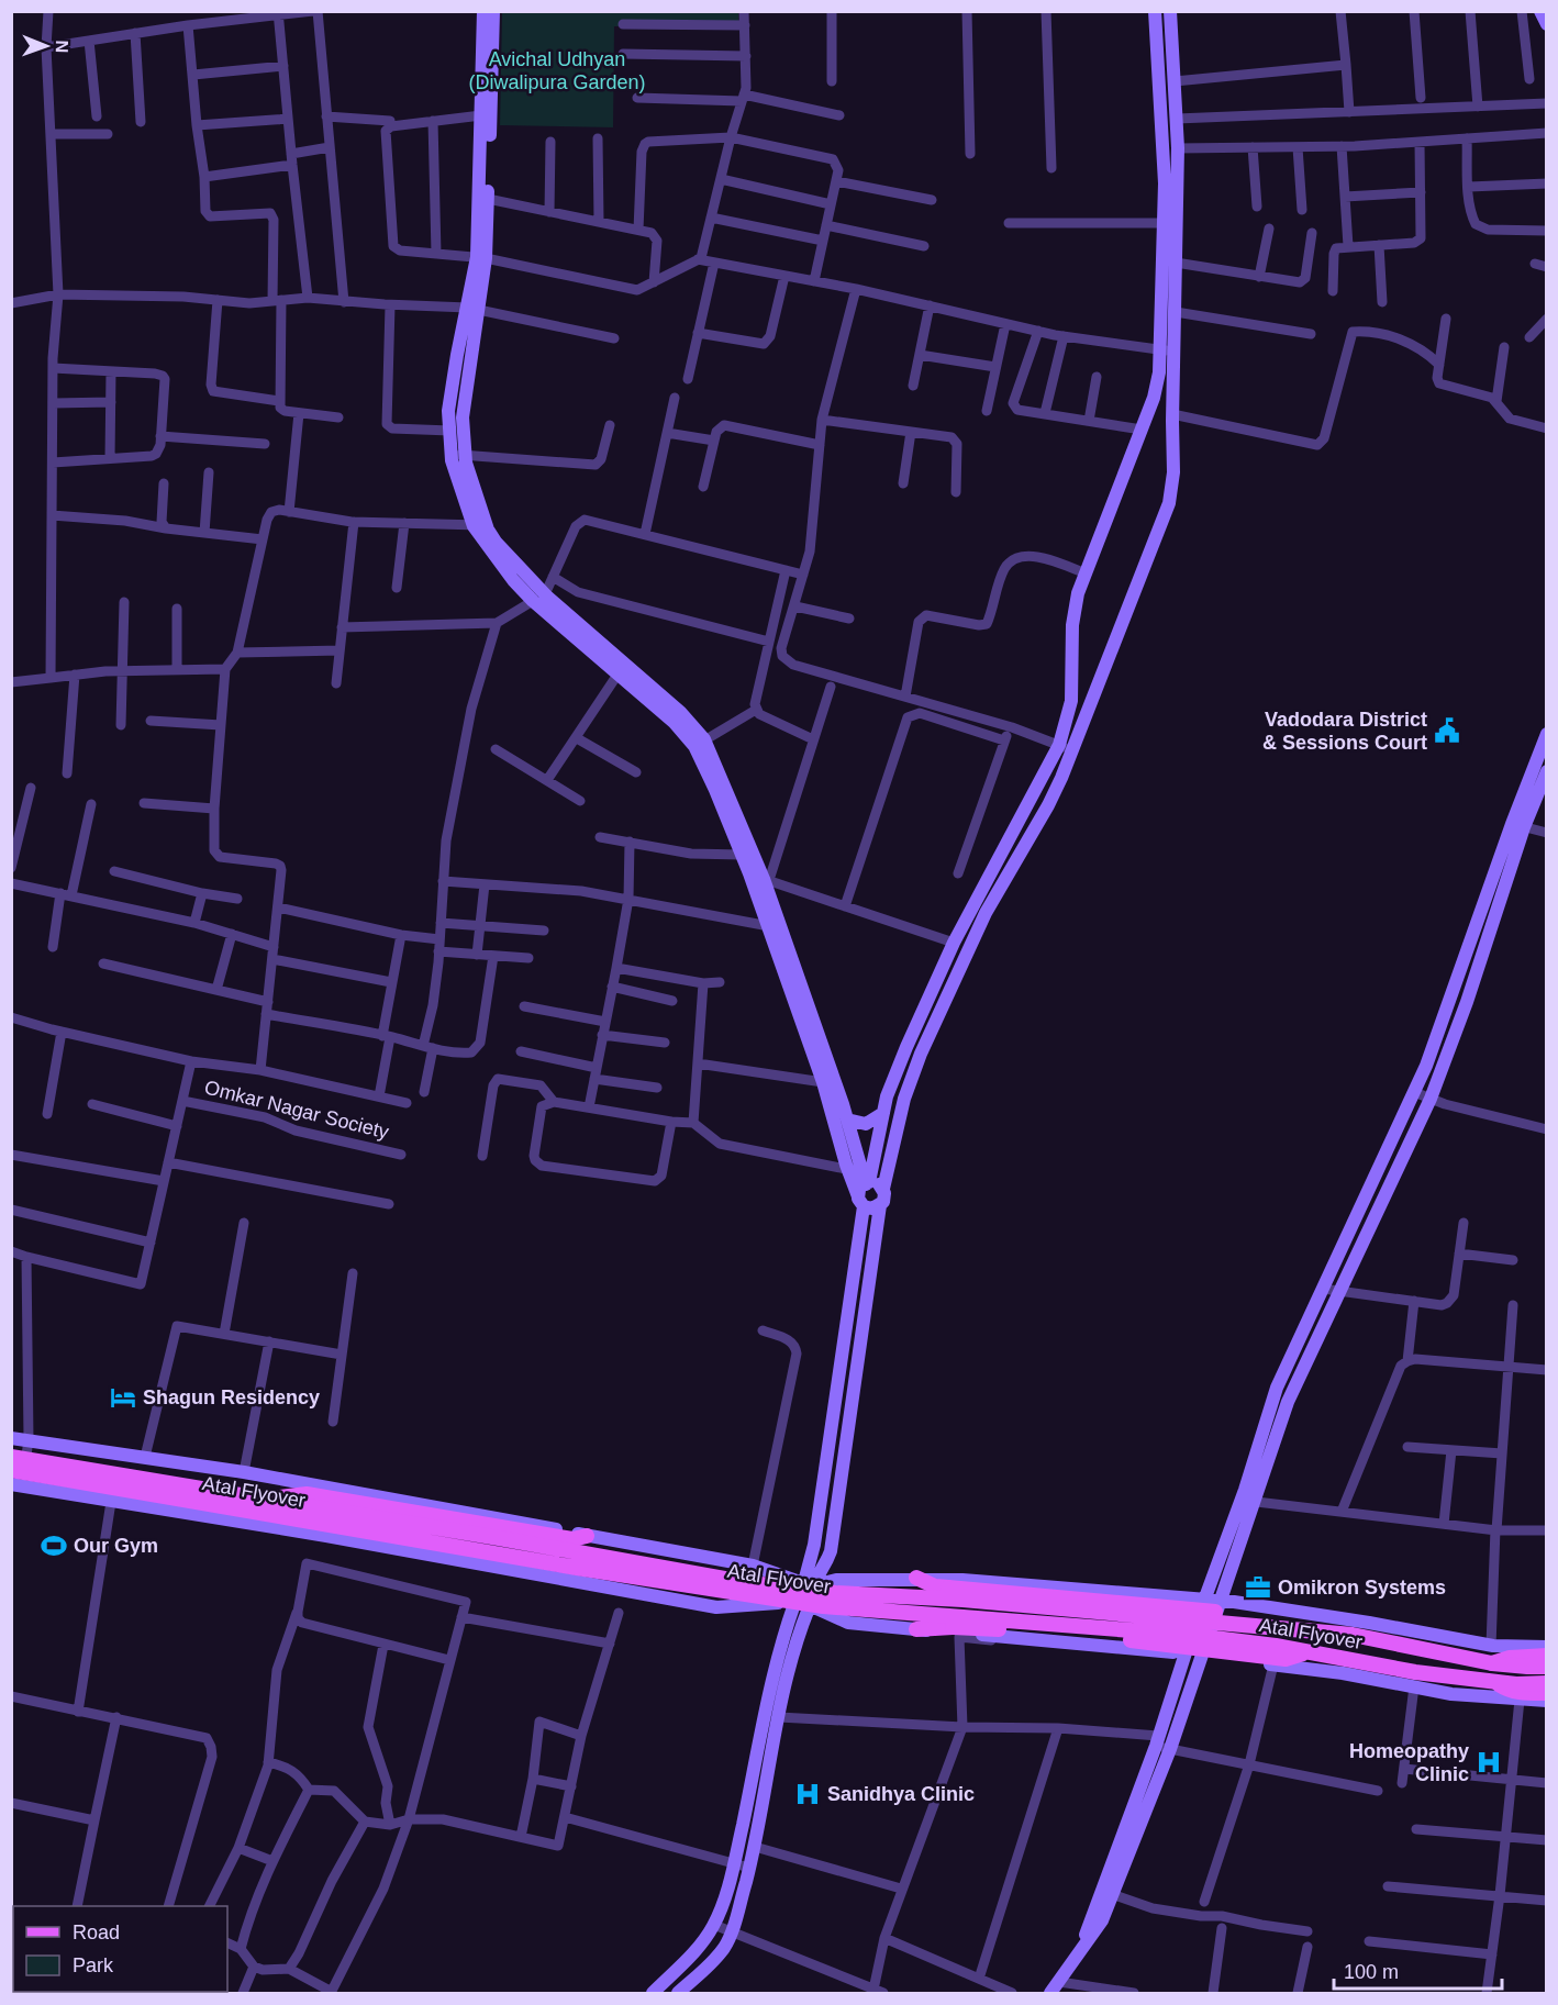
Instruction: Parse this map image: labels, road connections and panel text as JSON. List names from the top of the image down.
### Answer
{
  "streets": {
    "main road": ["Atal Flyover"],
    "street": ["Omkar Nagar Society"]
  },
  "parks": ["Avichal Udhyan (Diwalipura Garden)"],
  "places": {
    "public building": ["Vadodara District & Sessions Court"],
    "hotel": ["Shagun Residency"],
    "sports": ["Our Gym"],
    "office": ["Omikron Systems"],
    "hospital": ["Homeopathy Clinic", "Sanidhya Clinic"]
  },
  "legend": ["Road", "Park"],
  "scale_bar": "100 m",
  "north": "right"
}
